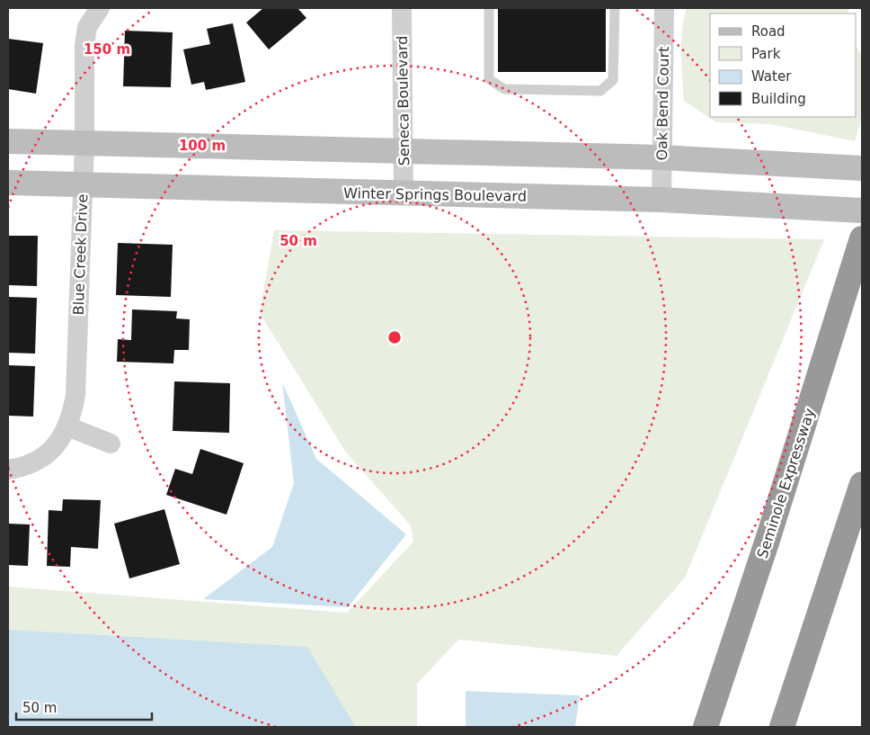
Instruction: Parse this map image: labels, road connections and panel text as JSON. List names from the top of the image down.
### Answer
{
  "streets": {
    "highway": ["Seminole Expressway"],
    "street": [
      "Seneca Boulevard",
      "Oak Bend Court",
      "Winter Springs Boulevard",
      "Blue Creek Drive"
    ]
  },
  "crossings": [
    ["Seneca Boulevard", "Winter Springs Boulevard"],
    ["Oak Bend Court", "Winter Springs Boulevard"],
    ["Winter Springs Boulevard", "Blue Creek Drive"]
  ],
  "legend": [
    "Road",
    "Park",
    "Water",
    "Building"
  ],
  "scale_bar": "50 m",
  "rings": ["150 m", "100 m", "50 m"]
}
